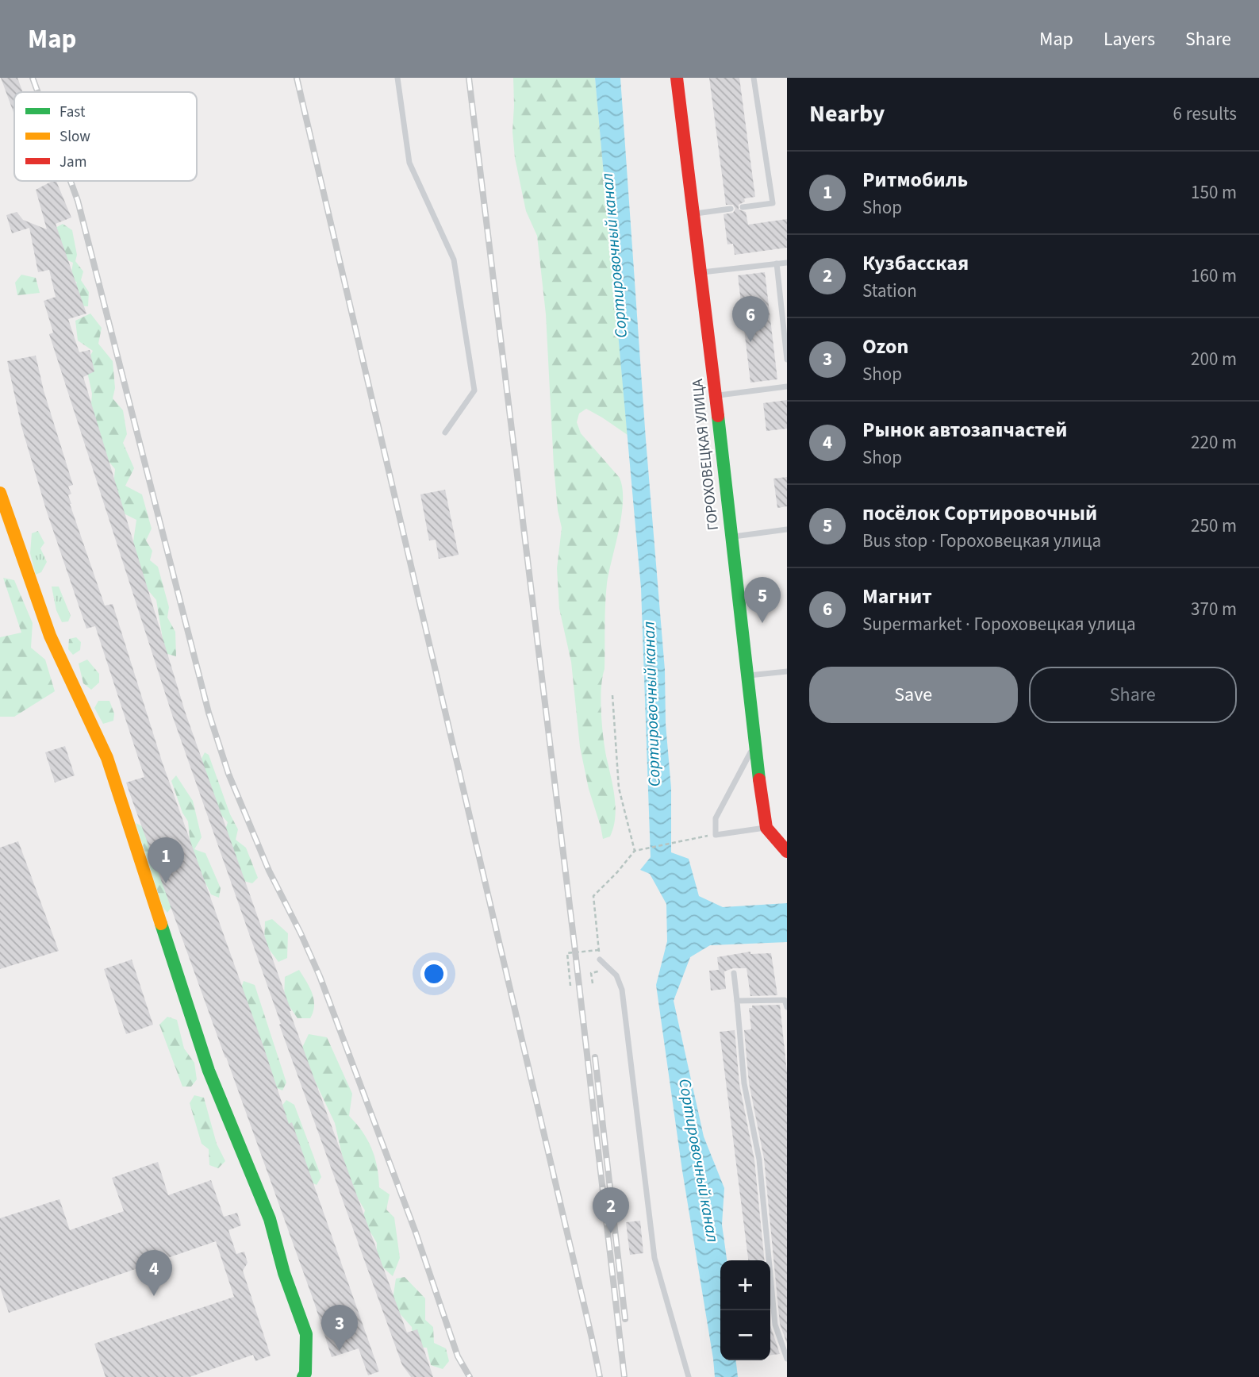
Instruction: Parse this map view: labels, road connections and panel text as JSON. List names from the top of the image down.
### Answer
{
  "streets": {
    "street": ["ГОРОХОВЕЦКАЯ УЛИЦА"]
  },
  "water": ["Сортировочный канал"],
  "legend": ["Fast", "Slow", "Jam"],
  "page": {
    "header": "Map",
    "nav": ["Map", "Layers", "Share"],
    "heading": ["Nearby", "6 results"],
    "list": [
      {
        "mark": "1",
        "name": "Ритмобиль",
        "note": "Shop",
        "value": "150 m"
      },
      {
        "mark": "2",
        "name": "Кузбасская",
        "note": "Station",
        "value": "160 m"
      },
      {
        "mark": "3",
        "name": "Ozon",
        "note": "Shop",
        "value": "200 m"
      },
      {
        "mark": "4",
        "name": "Рынок автозапчастей",
        "note": "Shop",
        "value": "220 m"
      },
      {
        "mark": "5",
        "name": "посёлок Сортировочный",
        "note": "Bus stop · Гороховецкая улица",
        "value": "250 m"
      },
      {
        "mark": "6",
        "name": "Магнит",
        "note": "Supermarket · Гороховецкая улица",
        "value": "370 m"
      }
    ],
    "pins": [
      "6",
      "5",
      "1",
      "2",
      "4",
      "3"
    ],
    "buttons": ["Save", "Share"],
    "map_buttons": ["+", "−"]
  }
}
